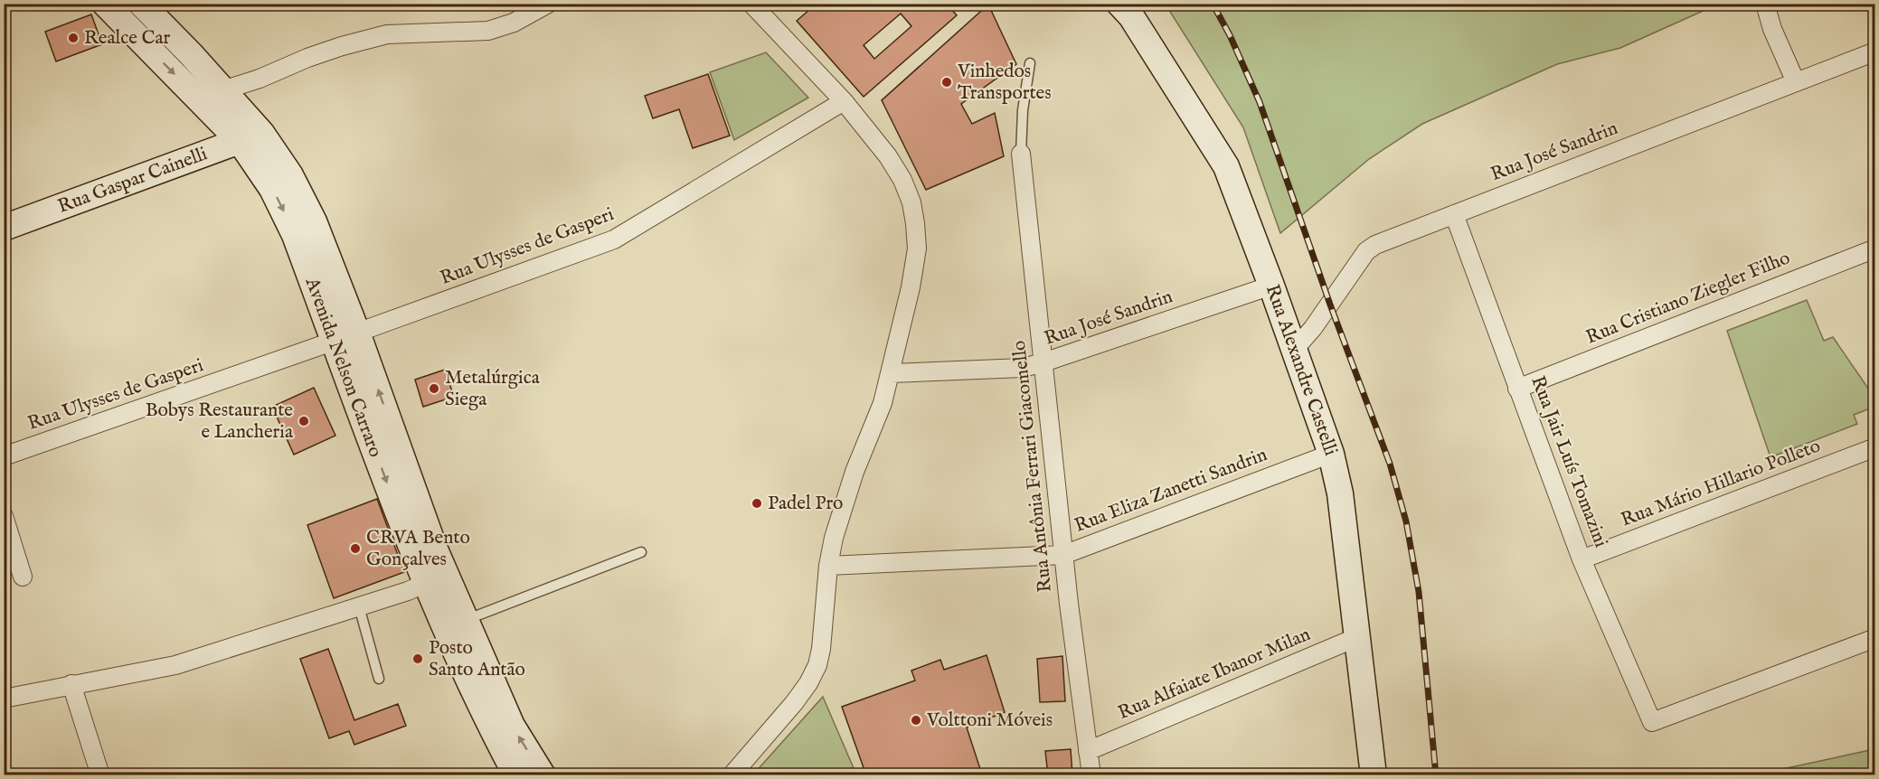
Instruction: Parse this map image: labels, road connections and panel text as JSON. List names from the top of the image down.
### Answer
{
  "streets": {
    "main road": ["Rua Gaspar Cainelli", "Avenida Nelson Carraro", "Rua Alexandre Castelli"],
    "street": [
      "Rua José Sandrin",
      "Rua Ulysses de Gasperi",
      "Rua Cristiano Ziegler Filho",
      "Rua Jair Luís Tomazini",
      "Rua Antônia Ferrari Giacomello",
      "Rua Mário Hillario Polleto",
      "Rua Eliza Zanetti Sandrin",
      "Rua Alfaiate Ibanor Milan"
    ]
  },
  "crossings": [
    ["Rua José Sandrin", "Rua Alexandre Castelli"],
    ["Rua José Sandrin", "Rua Jair Luís Tomazini"],
    ["Rua José Sandrin", "Rua Antônia Ferrari Giacomello"],
    ["Rua Gaspar Cainelli", "Avenida Nelson Carraro"],
    ["Rua Ulysses de Gasperi", "Avenida Nelson Carraro"],
    ["Rua Cristiano Ziegler Filho", "Rua Jair Luís Tomazini"],
    ["Rua Alexandre Castelli", "Rua Eliza Zanetti Sandrin"],
    ["Rua Alexandre Castelli", "Rua Alfaiate Ibanor Milan"],
    ["Rua Jair Luís Tomazini", "Rua Mário Hillario Polleto"],
    ["Rua Antônia Ferrari Giacomello", "Rua Eliza Zanetti Sandrin"],
    ["Rua Antônia Ferrari Giacomello", "Rua Alfaiate Ibanor Milan"]
  ],
  "places": [
    "Realce Car",
    "Vinhedos Transportes",
    "Metalúrgica Siega",
    "Bobys Restaurante e Lancheria",
    "Padel Pro",
    "CRVA Bento Gonçalves",
    "Posto Santo Antão",
    "Volttoni Móveis"
  ]
}
